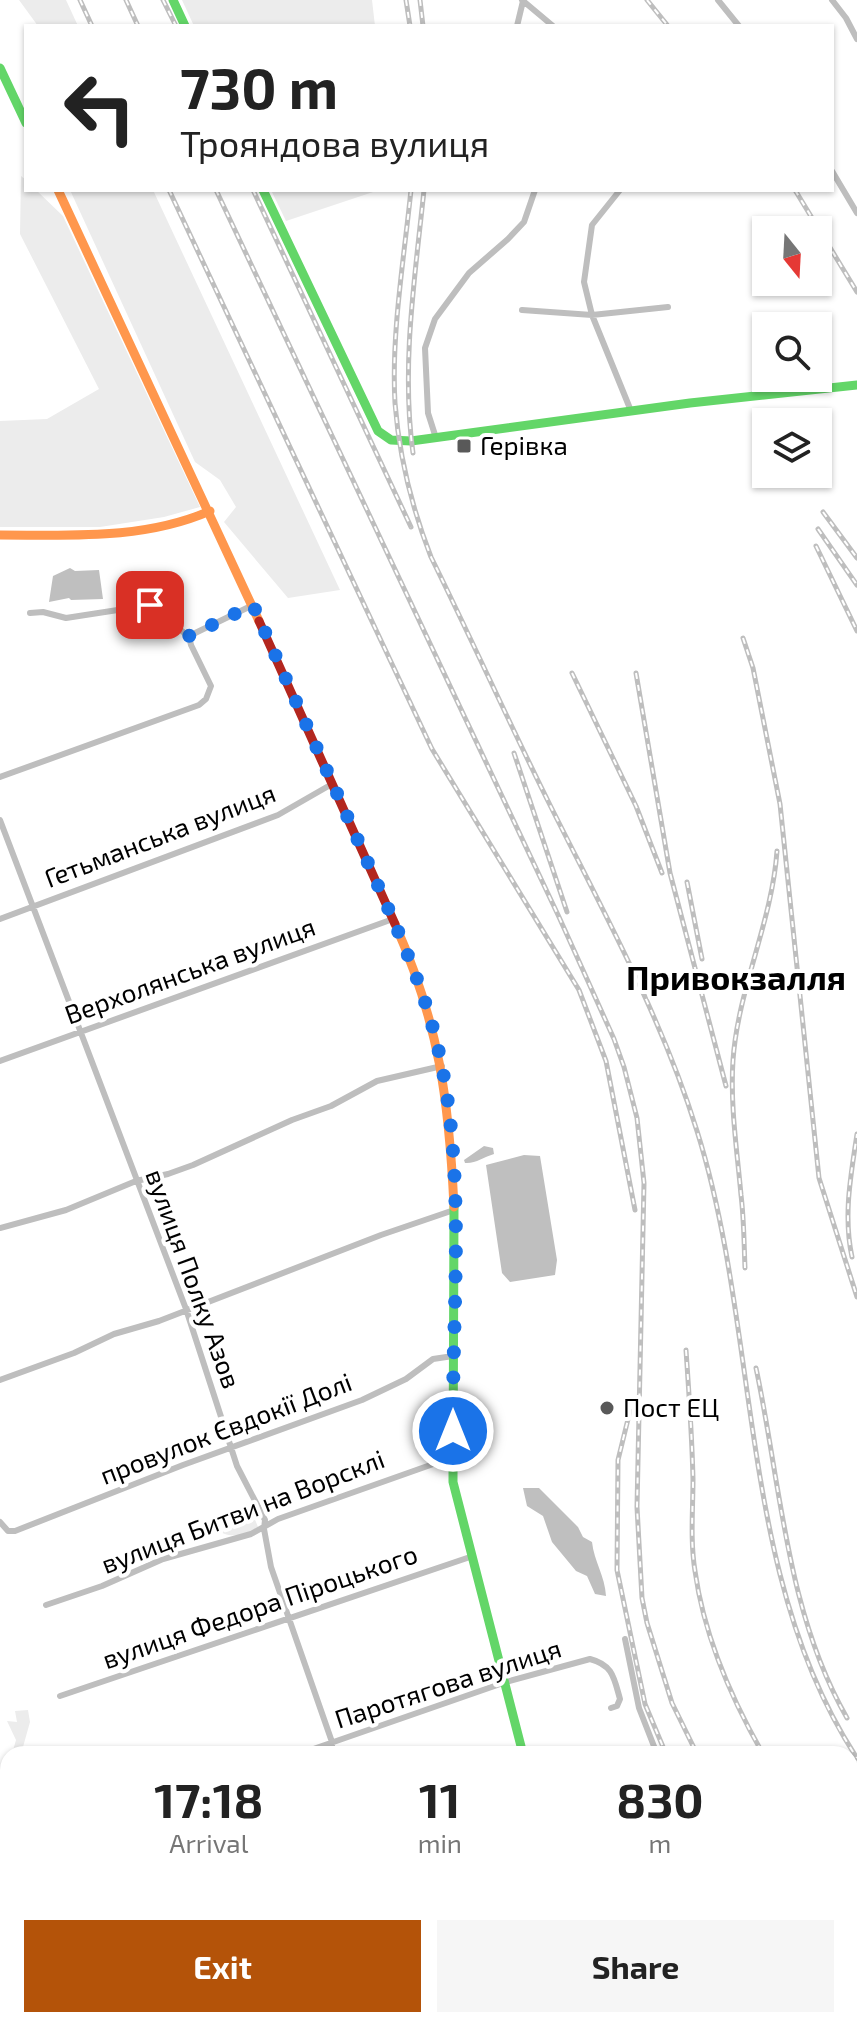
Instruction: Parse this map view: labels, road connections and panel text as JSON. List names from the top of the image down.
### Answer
{
  "streets": {
    "street": [
      "Гетьманська вулиця",
      "Верхолянська вулиця",
      "вулиця Полку Азов",
      "провулок Євдокії Долі",
      "вулиця Битви на Ворсклі",
      "вулиця Федора Піроцького",
      "Паротягова вулиця"
    ]
  },
  "crossings": [
    ["Гетьманська вулиця", "вулиця Полку Азов"],
    ["Верхолянська вулиця", "вулиця Полку Азов"],
    ["вулиця Полку Азов", "провулок Євдокії Долі"],
    ["вулиця Полку Азов", "вулиця Битви на Ворсклі"],
    ["вулиця Полку Азов", "вулиця Федора Піроцького"],
    ["вулиця Полку Азов", "Паротягова вулиця"]
  ],
  "districts": ["Привокзалля"],
  "places": {
    "transit": ["Герівка"],
    "other": ["Пост ЕЦ"]
  },
  "north": "bottom",
  "page": {
    "turn": ["730 m", "Трояндова вулиця"],
    "eta": [
      "17:18",
      "Arrival",
      "11",
      "min",
      "830",
      "m"
    ],
    "buttons": ["Exit", "Share"]
  }
}
